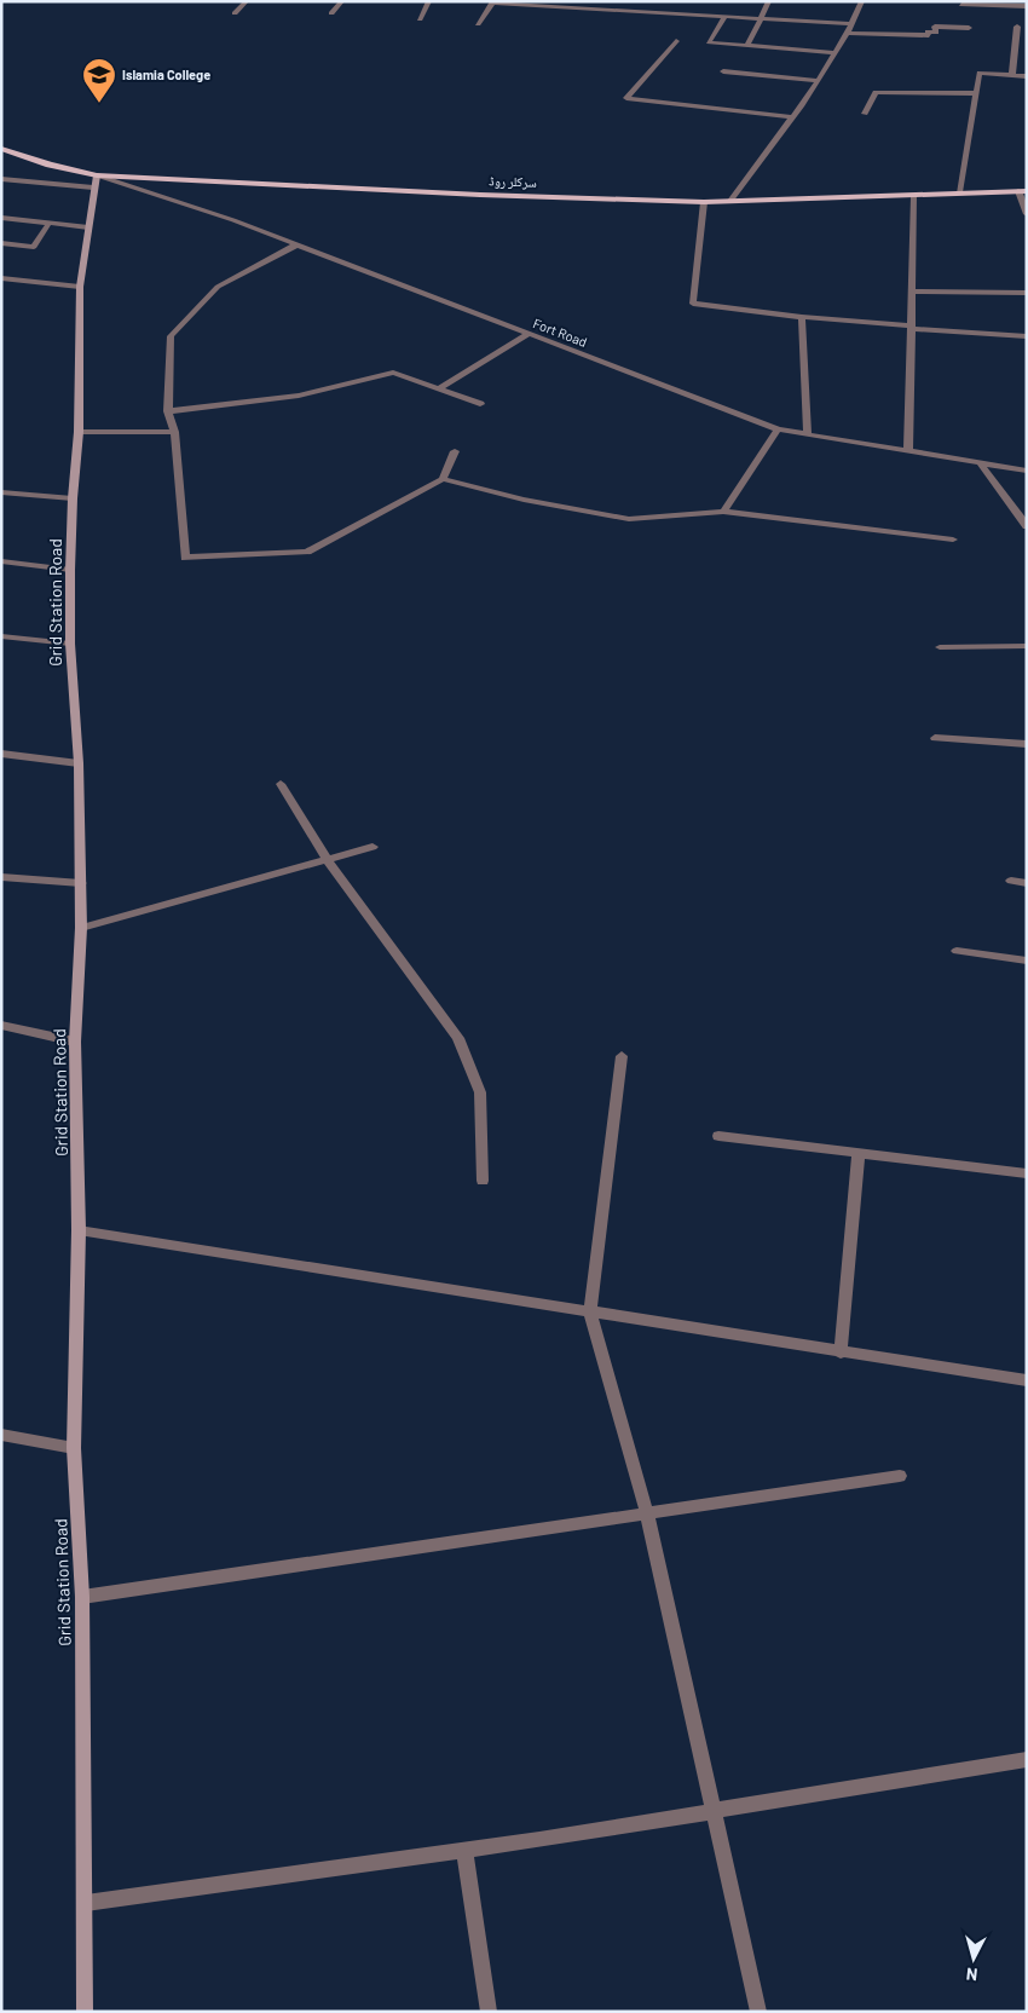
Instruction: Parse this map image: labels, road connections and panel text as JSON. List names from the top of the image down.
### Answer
{
  "streets": {
    "main road": ["سرکلر روڈ", "Grid Station Road"],
    "street": ["Fort Road"]
  },
  "crossings": [
    ["سرکلر روڈ", "Fort Road"],
    ["سرکلر روڈ", "Grid Station Road"],
    ["Fort Road", "Grid Station Road"]
  ],
  "places": {
    "school or university": ["Islamia College"]
  },
  "north": "bottom"
}
